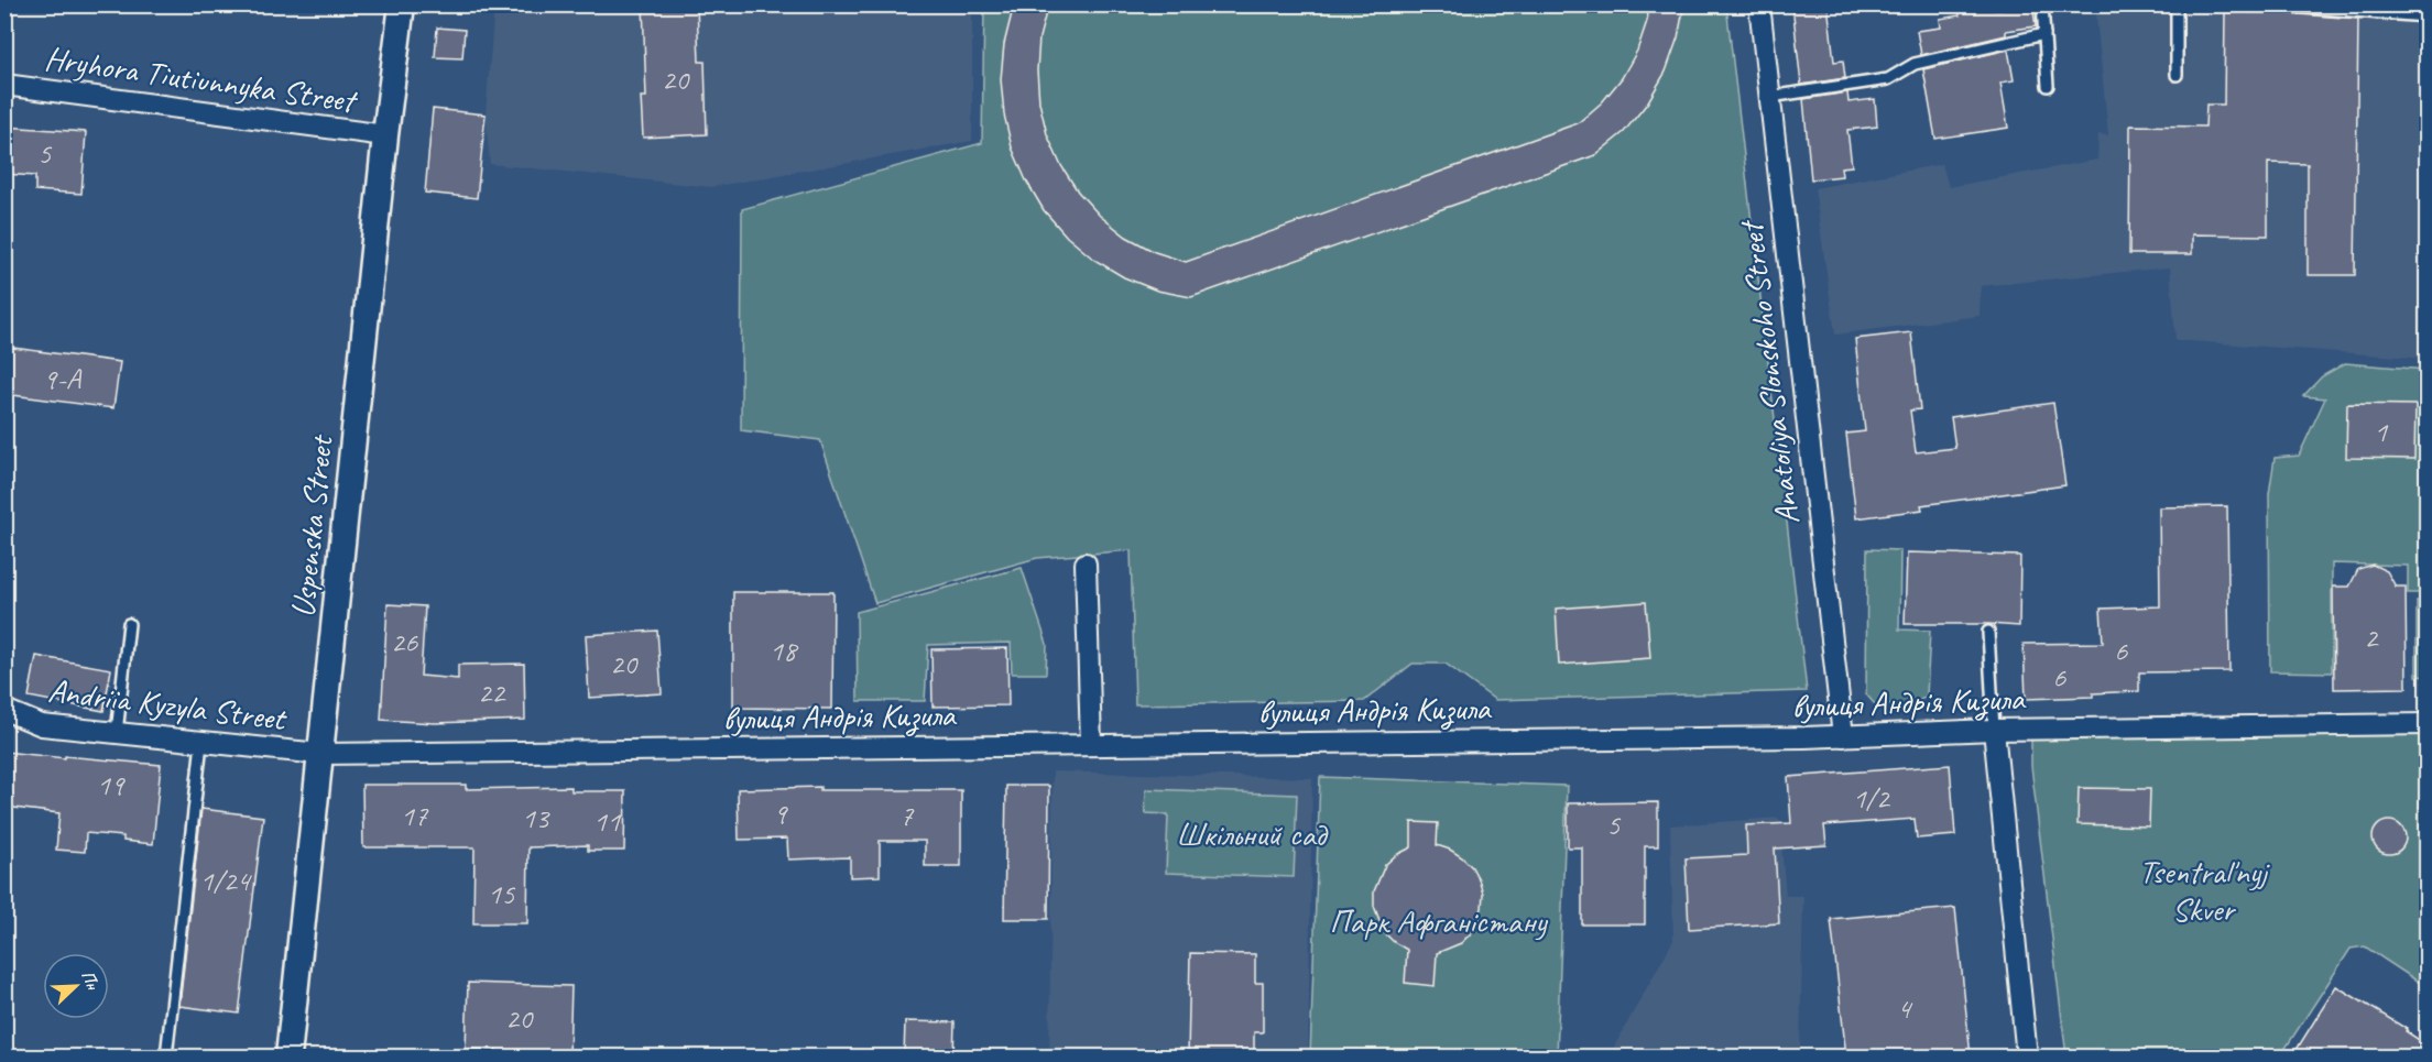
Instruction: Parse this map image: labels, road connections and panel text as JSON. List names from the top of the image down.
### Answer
{
  "streets": {
    "street": [
      "Hryhora Tiutiunnyka Street",
      "Anatoliya Slonskoho Street",
      "Uspenska Street",
      "вулиця Андрія Кизила",
      "Andriia Kyzyla Street"
    ]
  },
  "crossings": [
    ["Hryhora Tiutiunnyka Street", "Uspenska Street"],
    ["Anatoliya Slonskoho Street", "вулиця Андрія Кизила"],
    ["Uspenska Street", "вулиця Андрія Кизила"],
    ["Uspenska Street", "Andriia Kyzyla Street"],
    ["вулиця Андрія Кизила", "Andriia Kyzyla Street"]
  ],
  "parks": ["Шкільний сад", "Tsentral'nyj Skver", "Парк Афганістану"],
  "house_numbers": [
    "20",
    "5",
    "9-А",
    "1",
    "2",
    "26",
    "18",
    "6",
    "20",
    "6",
    "22",
    "19",
    "1/2",
    "9",
    "17",
    "7",
    "13",
    "11",
    "5",
    "1/24",
    "15",
    "4",
    "20"
  ],
  "north": "top right"
}
